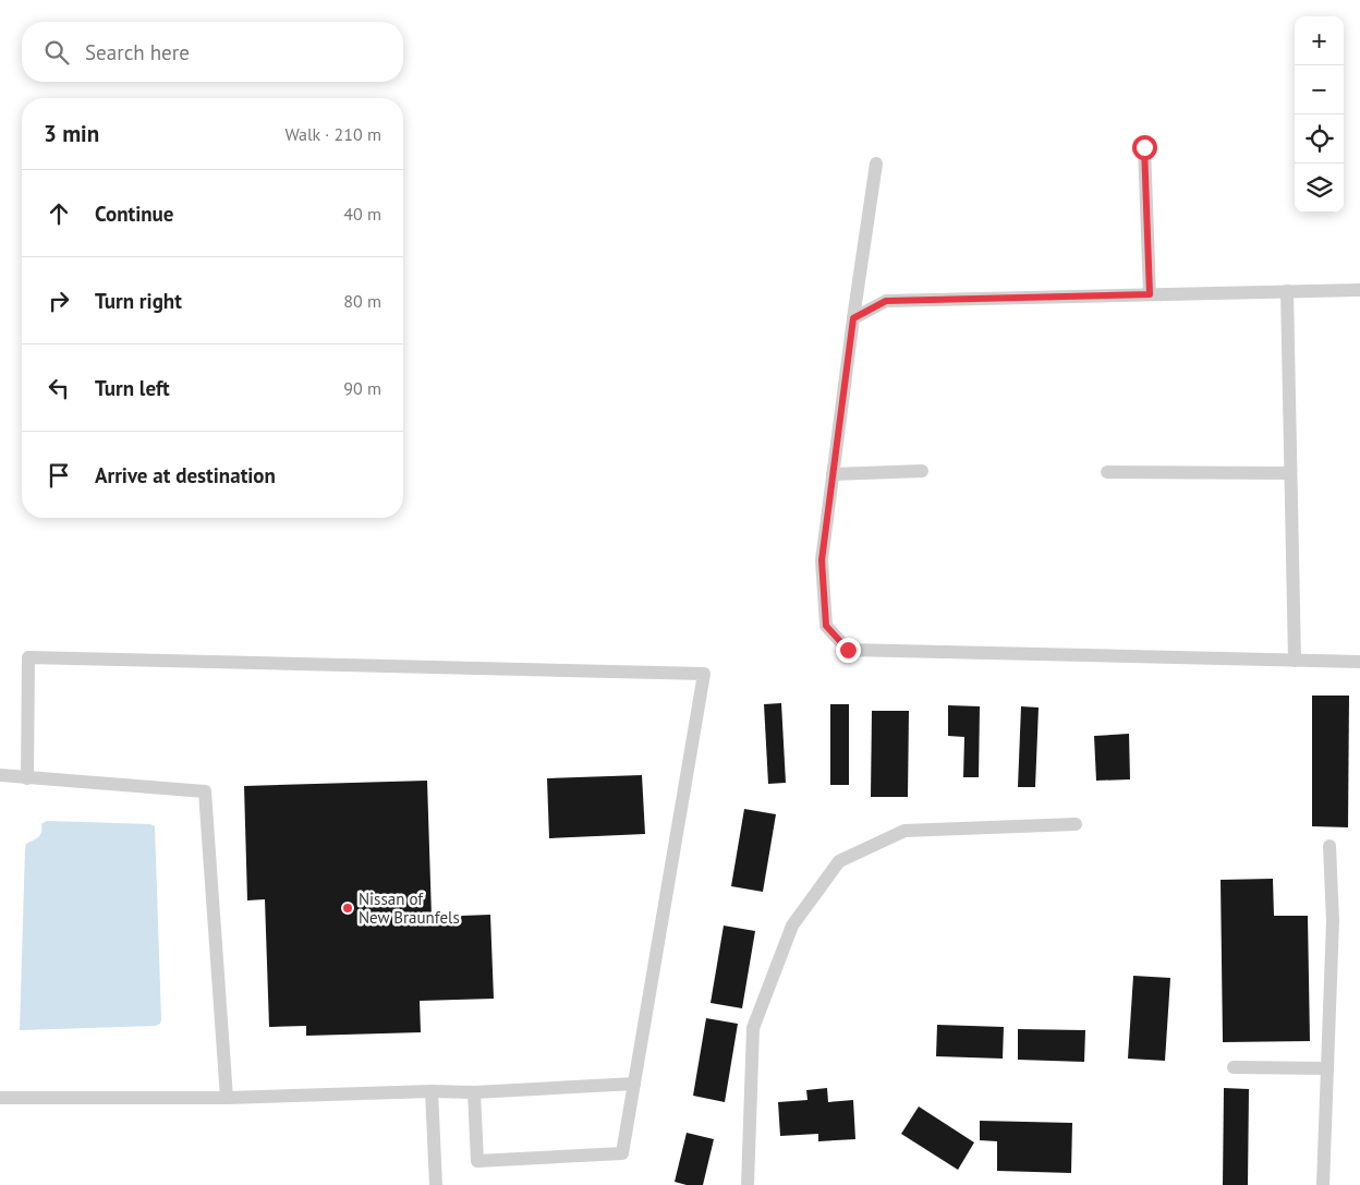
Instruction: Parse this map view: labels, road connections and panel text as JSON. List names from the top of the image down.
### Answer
{
  "places": ["Nissan of New Braunfels"],
  "page": {
    "map_buttons": ["+", "−"],
    "search": "Search here",
    "heading": ["3 min", "Walk · 210 m"],
    "list": [
      ["Continue", "40 m"],
      ["Turn right", "80 m"],
      ["Turn left", "90 m"],
      "Arrive at destination"
    ]
  }
}
